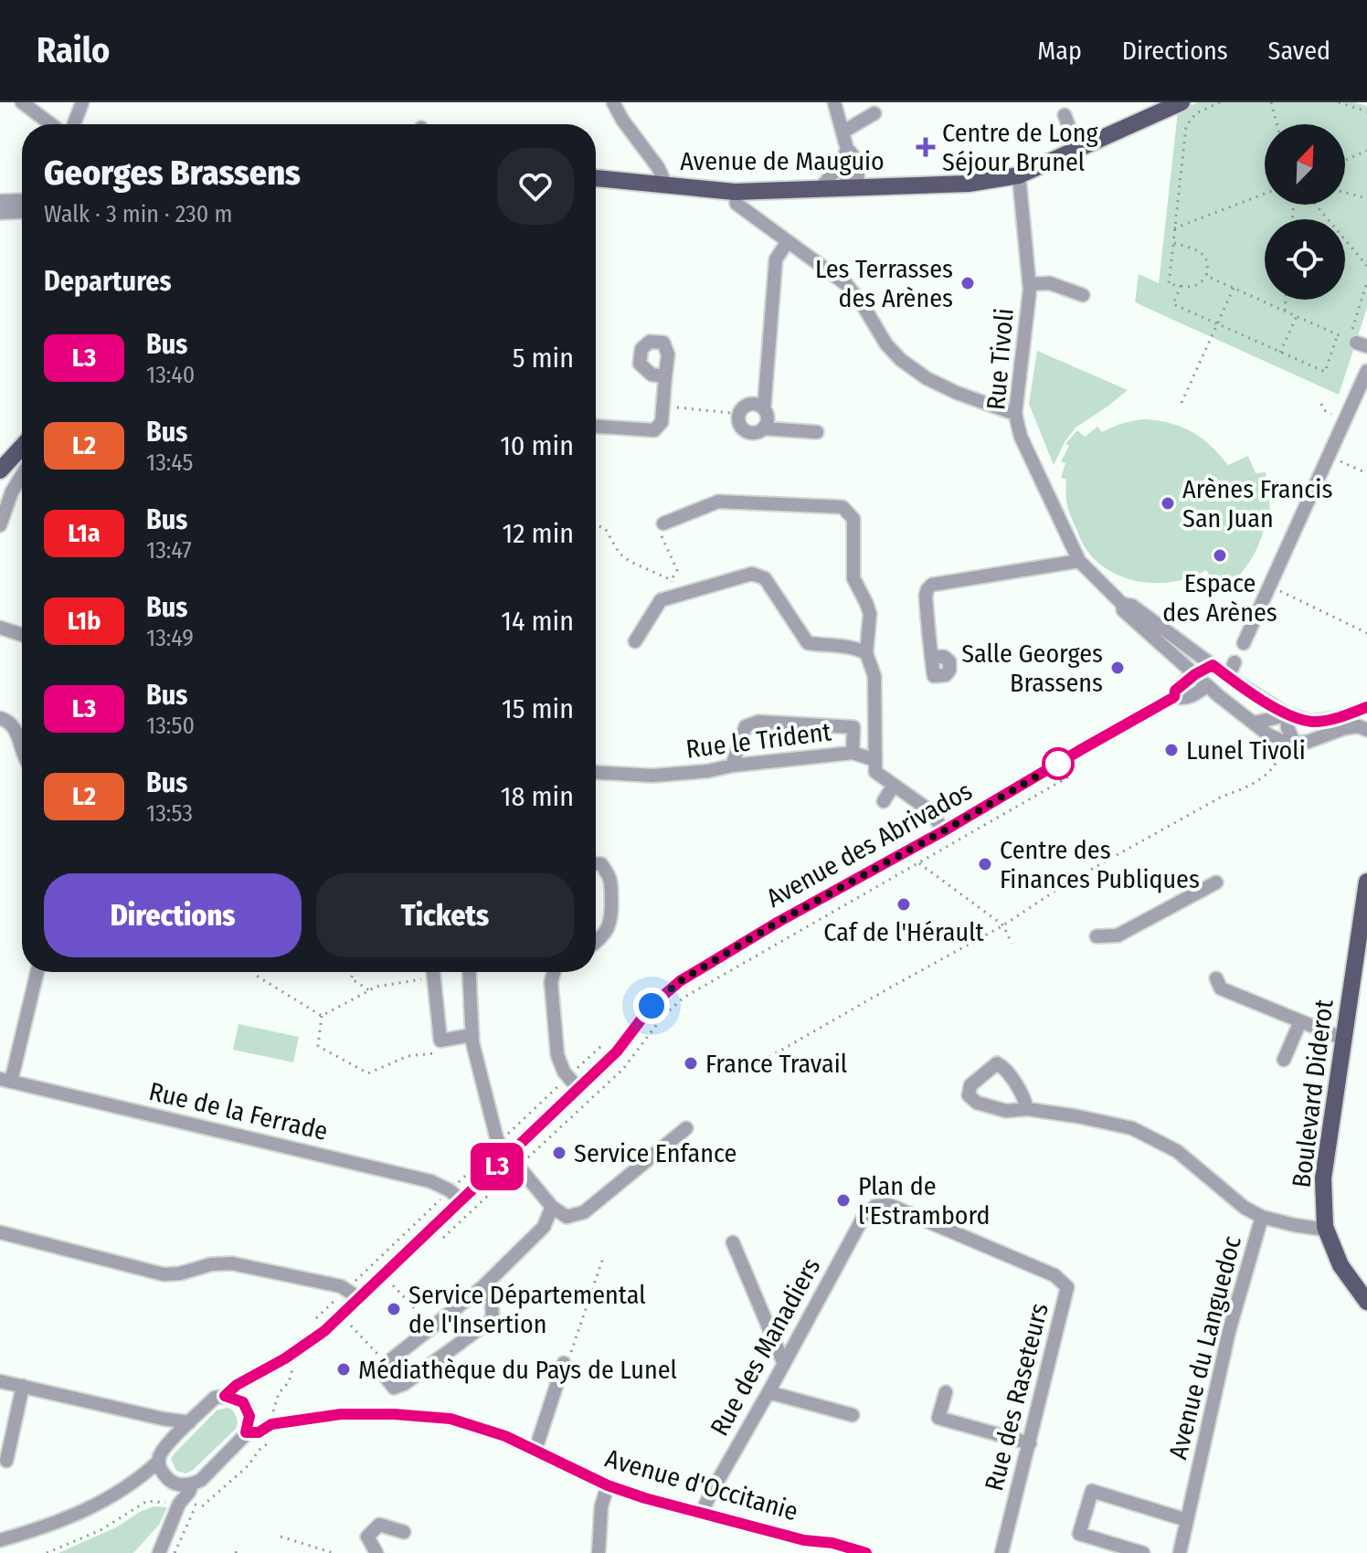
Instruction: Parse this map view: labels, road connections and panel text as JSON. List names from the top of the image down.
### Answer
{
  "streets": {
    "main road": ["Avenue de Mauguio", "Boulevard Diderot"],
    "street": [
      "Rue Tivoli",
      "Rue le Trident",
      "Avenue des Abrivados",
      "Rue de la Ferrade",
      "Rue des Manadiers",
      "Avenue du Languedoc",
      "Rue des Raseteurs",
      "Avenue d'Occitanie"
    ]
  },
  "crossings": [
    ["Avenue de Mauguio", "Rue Tivoli"],
    ["Rue Tivoli", "Avenue des Abrivados"],
    ["Avenue des Abrivados", "Rue de la Ferrade"],
    ["Boulevard Diderot", "Avenue du Languedoc"],
    ["Rue des Manadiers", "Rue des Raseteurs"],
    ["Rue des Manadiers", "Avenue d'Occitanie"]
  ],
  "places": {
    "health": ["Centre de Long Séjour Brunel"],
    "other": [
      "Les Terrasses des Arènes",
      "Arènes Francis San Juan",
      "Espace des Arènes",
      "Salle Georges Brassens",
      "Lunel Tivoli",
      "Centre des Finances Publiques",
      "Caf de l'Hérault",
      "France Travail",
      "Service Enfance",
      "Plan de l'Estrambord",
      "Service Départemental de l'Insertion",
      "Médiathèque du Pays de Lunel"
    ]
  },
  "lines": ["bus line L3"],
  "north": "top right",
  "page": {
    "header": "Railo",
    "nav": ["Map", "Directions", "Saved"],
    "on_map": "L3",
    "heading": [
      ["Georges Brassens", "Walk · 3 min · 230 m"],
      "Departures"
    ],
    "list": [
      {
        "mark": "L3",
        "name": "Bus",
        "note": "13:40",
        "value": "5 min"
      },
      {
        "mark": "L2",
        "name": "Bus",
        "note": "13:45",
        "value": "10 min"
      },
      {
        "mark": "L1a",
        "name": "Bus",
        "note": "13:47",
        "value": "12 min"
      },
      {
        "mark": "L1b",
        "name": "Bus",
        "note": "13:49",
        "value": "14 min"
      },
      {
        "mark": "L3",
        "name": "Bus",
        "note": "13:50",
        "value": "15 min"
      },
      {
        "mark": "L2",
        "name": "Bus",
        "note": "13:53",
        "value": "18 min"
      }
    ],
    "buttons": ["Directions", "Tickets"]
  }
}
